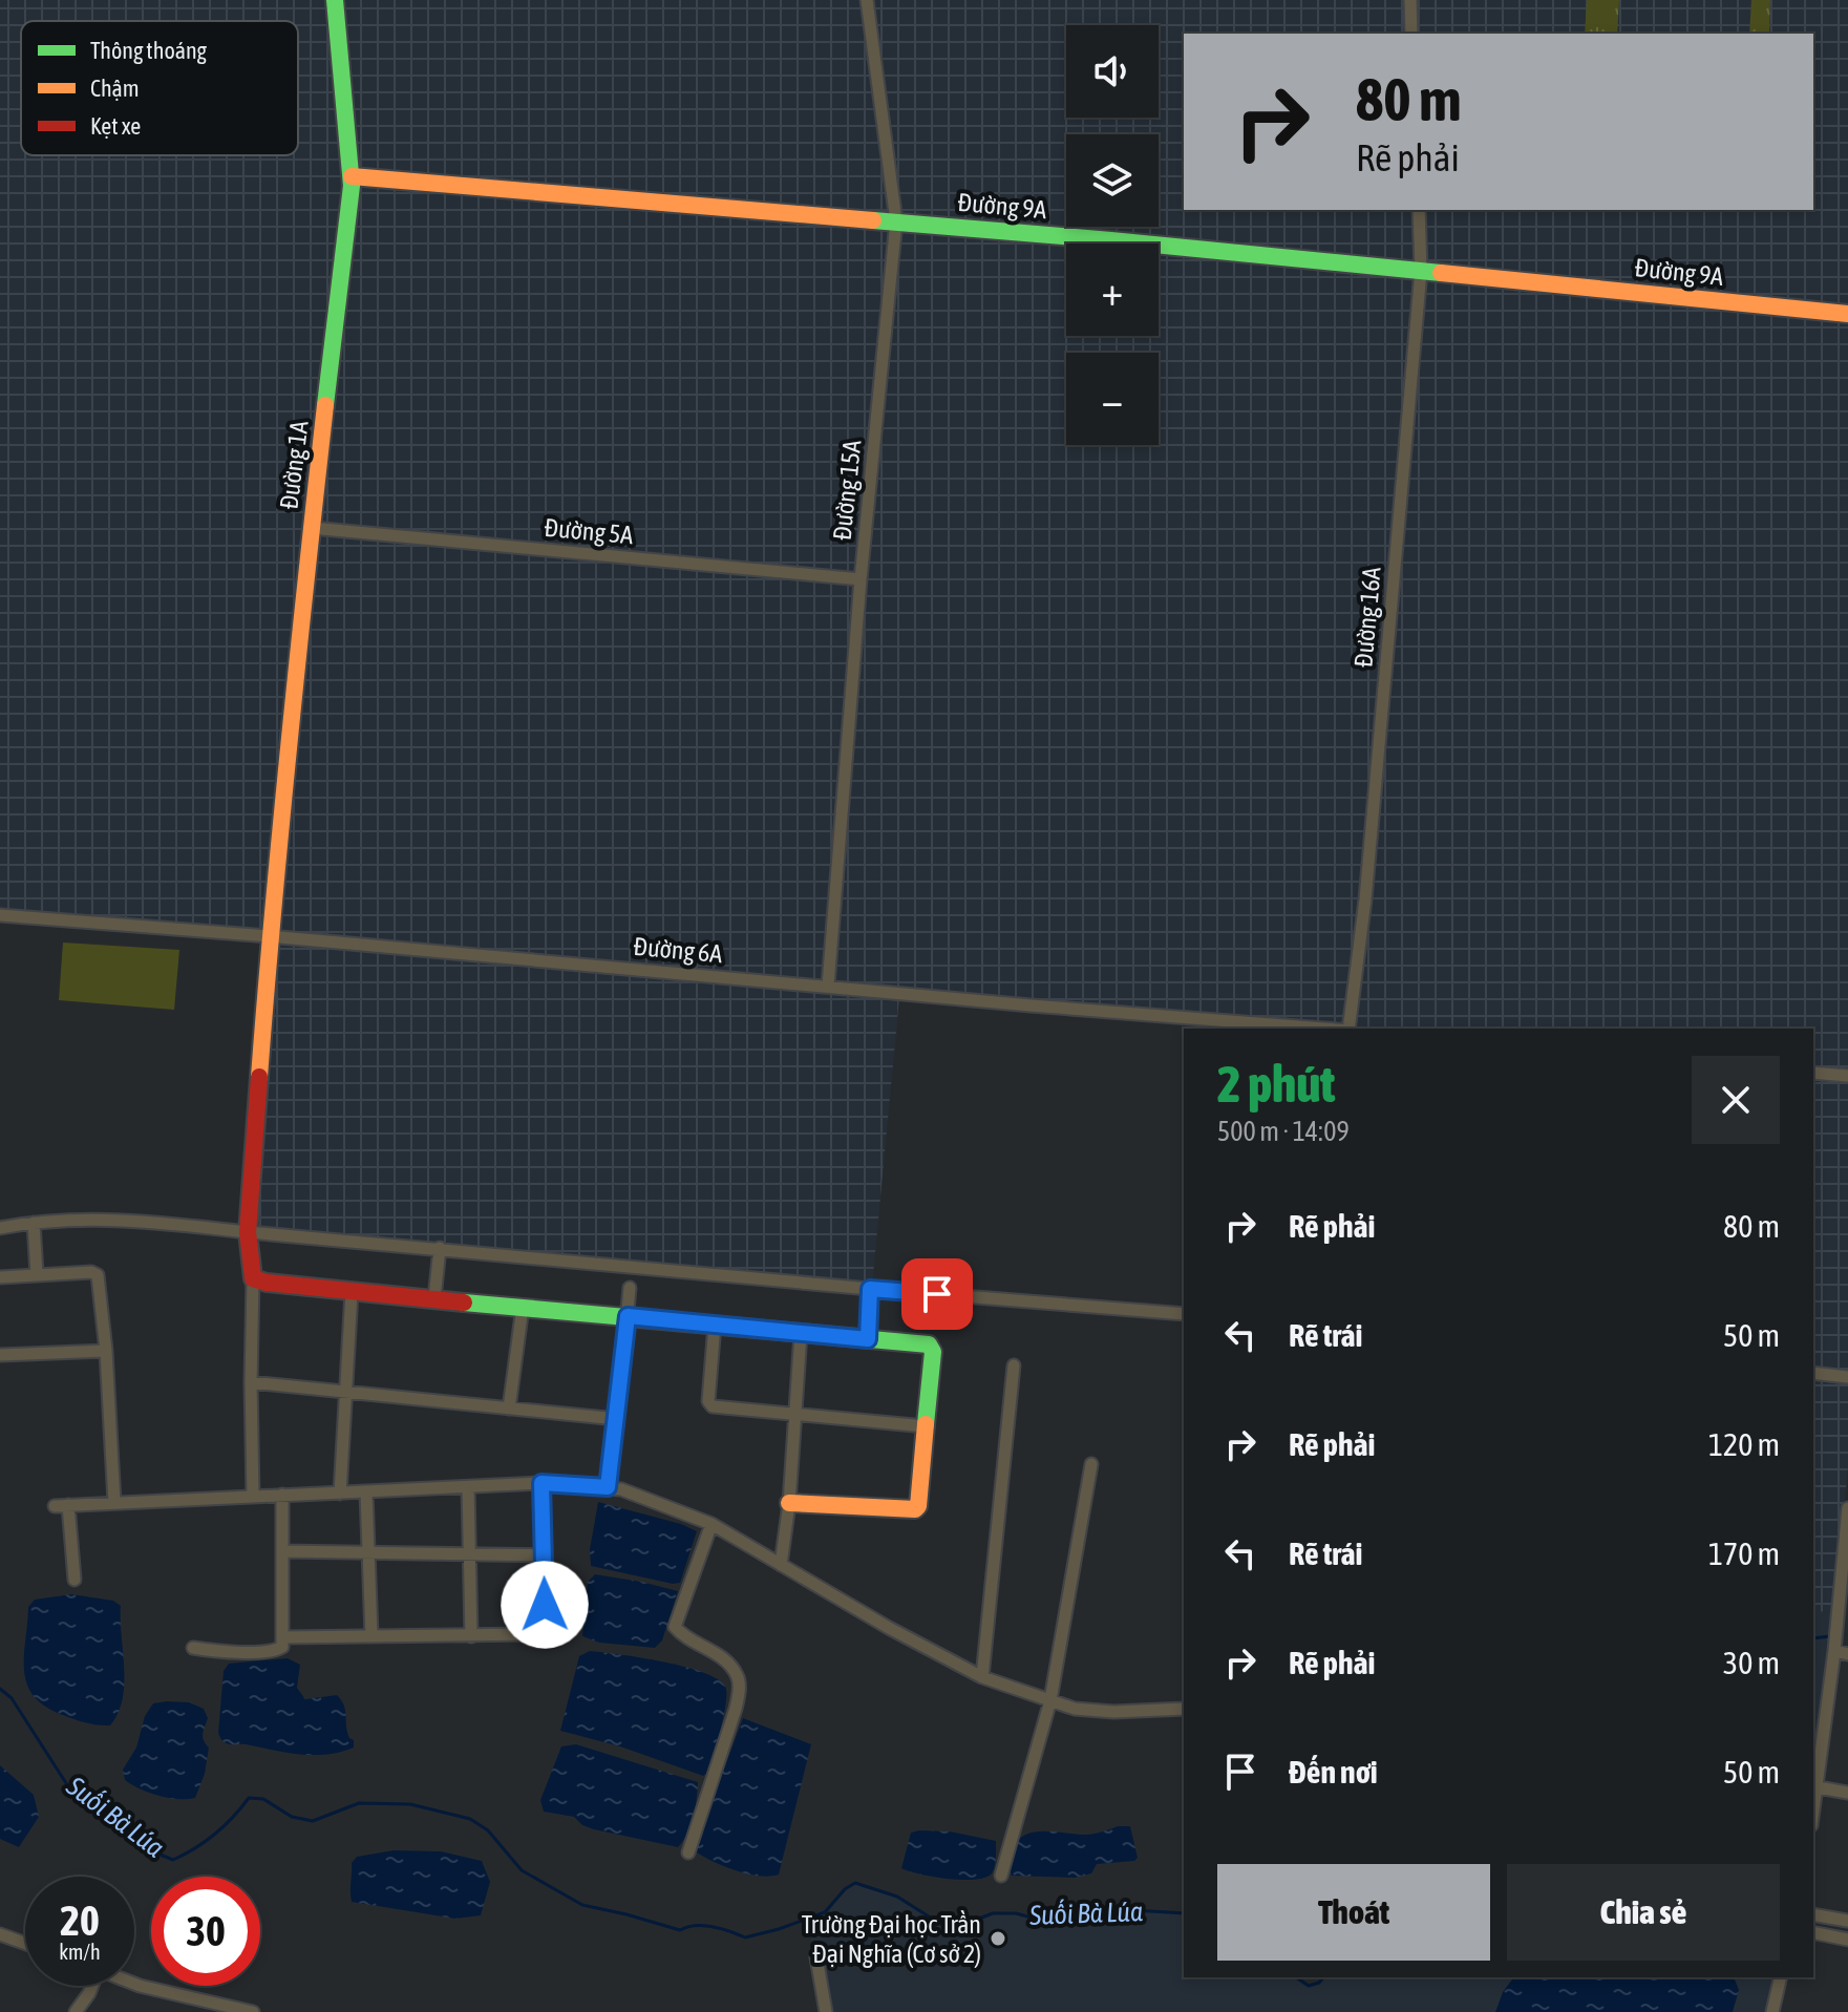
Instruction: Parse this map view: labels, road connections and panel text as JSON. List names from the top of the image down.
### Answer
{
  "streets": {
    "street": [
      "Đường 9A",
      "Đường 1A",
      "Đường 15A",
      "Đường 5A",
      "Đường 16A",
      "Đường 6A"
    ]
  },
  "crossings": [
    ["Đường 9A", "Đường 1A"],
    ["Đường 9A", "Đường 15A"],
    ["Đường 9A", "Đường 16A"],
    ["Đường 1A", "Đường 5A"],
    ["Đường 1A", "Đường 6A"],
    ["Đường 15A", "Đường 5A"],
    ["Đường 15A", "Đường 6A"]
  ],
  "water": ["Suối Bà Lúa"],
  "places": ["Trường Đại học Trần Đại Nghĩa (Cơ sở 2)"],
  "legend": ["Thông thoáng", "Chậm", "Kẹt xe"],
  "page": {
    "map_buttons": ["+", "−"],
    "turn": ["80 m", "Rẽ phải"],
    "heading": ["2 phút", "500 m · 14:09"],
    "list": [
      {
        "name": "Rẽ phải",
        "value": "80 m"
      },
      {
        "name": "Rẽ trái",
        "value": "50 m"
      },
      {
        "name": "Rẽ phải",
        "value": "120 m"
      },
      {
        "name": "Rẽ trái",
        "value": "170 m"
      },
      {
        "name": "Rẽ phải",
        "value": "30 m"
      },
      {
        "name": "Đến nơi",
        "value": "50 m"
      }
    ],
    "buttons": ["Thoát", "Chia sẻ"],
    "speed": "20 km/h",
    "limit": "30"
  }
}
